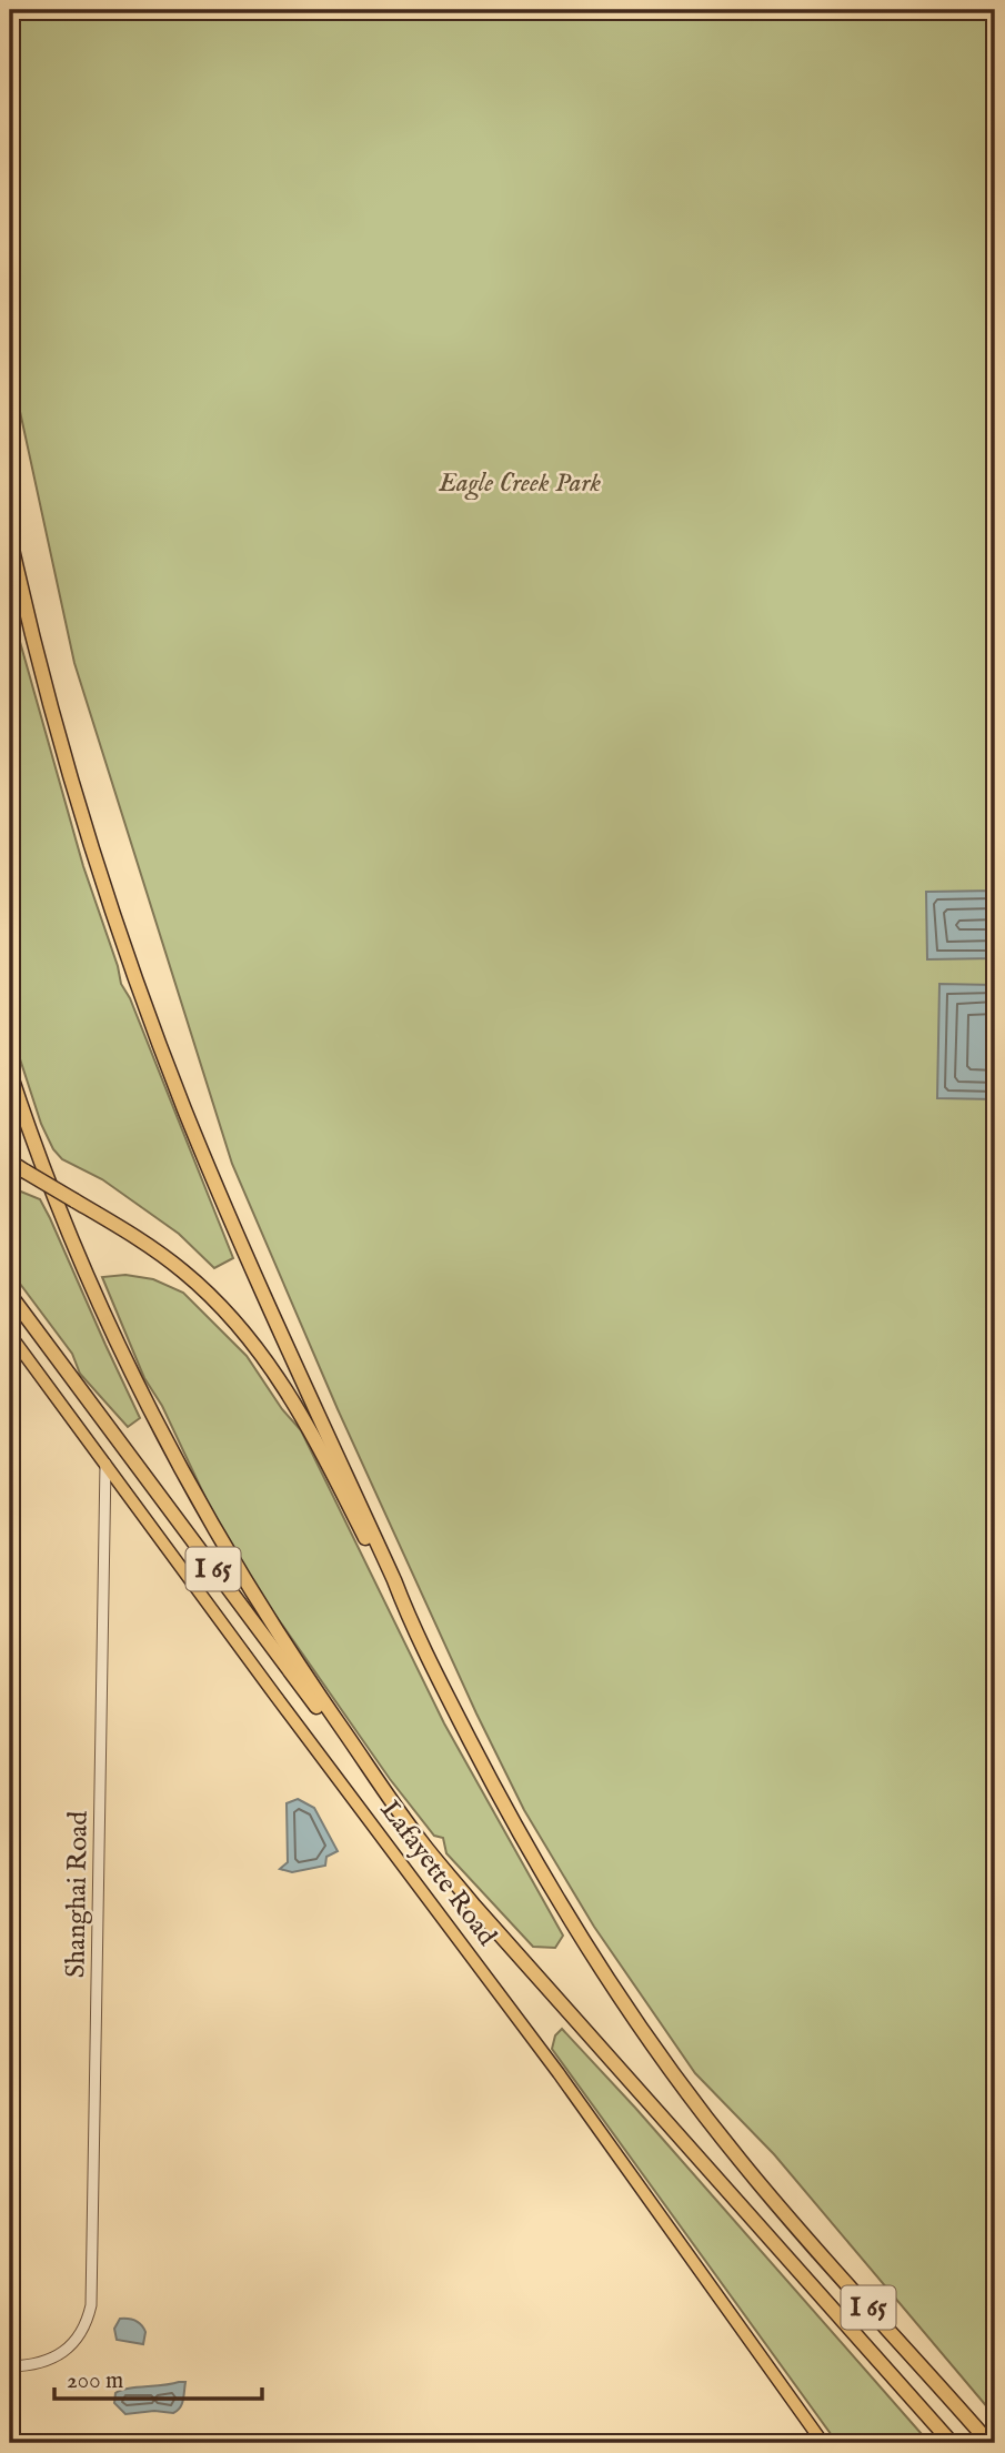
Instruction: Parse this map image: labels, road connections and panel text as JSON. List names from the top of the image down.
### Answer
{
  "streets": {
    "highway": ["I 65"],
    "main road": ["Lafayette Road"],
    "street": ["Shanghai Road"]
  },
  "crossings": [
    ["Lafayette Road", "Shanghai Road"]
  ],
  "parks": ["Eagle Creek Park"],
  "scale_bar": "200 m"
}
